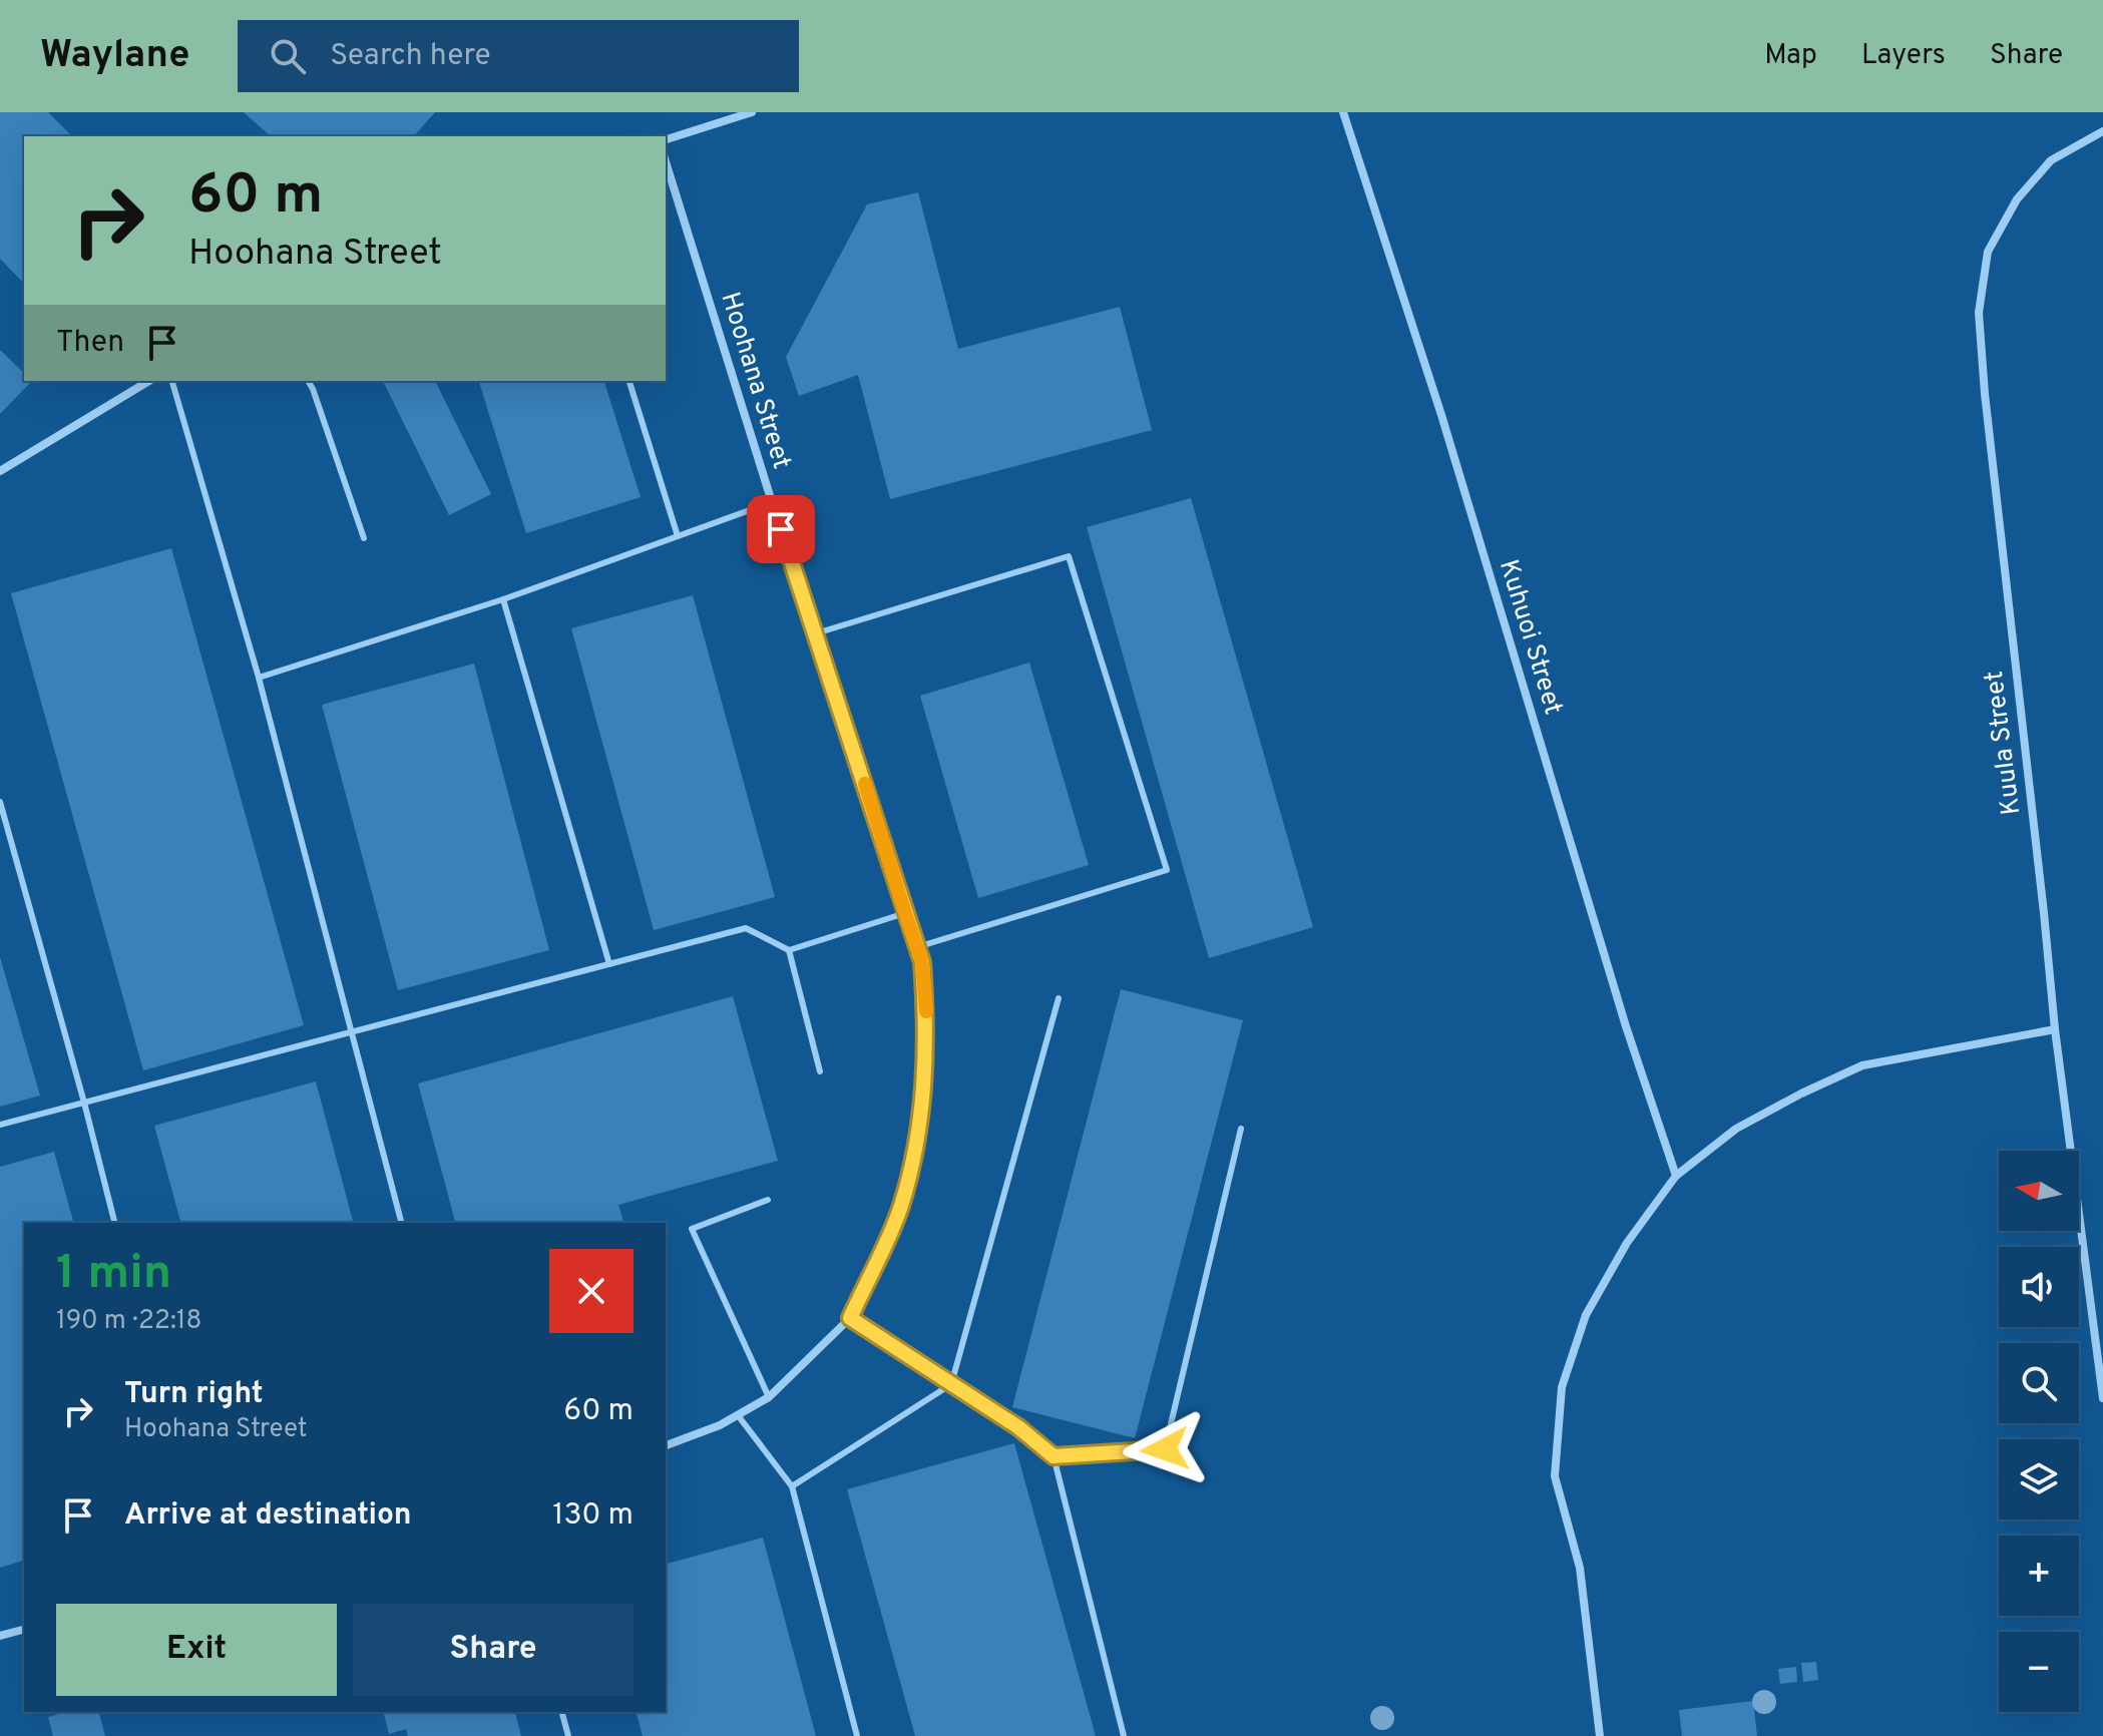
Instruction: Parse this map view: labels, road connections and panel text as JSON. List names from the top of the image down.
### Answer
{
  "streets": {
    "street": ["Hoohana Street", "Kuhuoi Street", "Kuula Street"]
  },
  "north": "left",
  "page": {
    "header": "Waylane",
    "search": "Search here",
    "nav": ["Map", "Layers", "Share"],
    "turn": ["60 m", "Hoohana Street"],
    "then": "Then",
    "map_buttons": ["+", "−"],
    "heading": ["1 min", "190 m · 22:18"],
    "list": [
      {
        "name": "Turn right",
        "note": "Hoohana Street",
        "value": "60 m"
      },
      {
        "name": "Arrive at destination",
        "value": "130 m"
      }
    ],
    "buttons": ["Exit", "Share"]
  }
}
